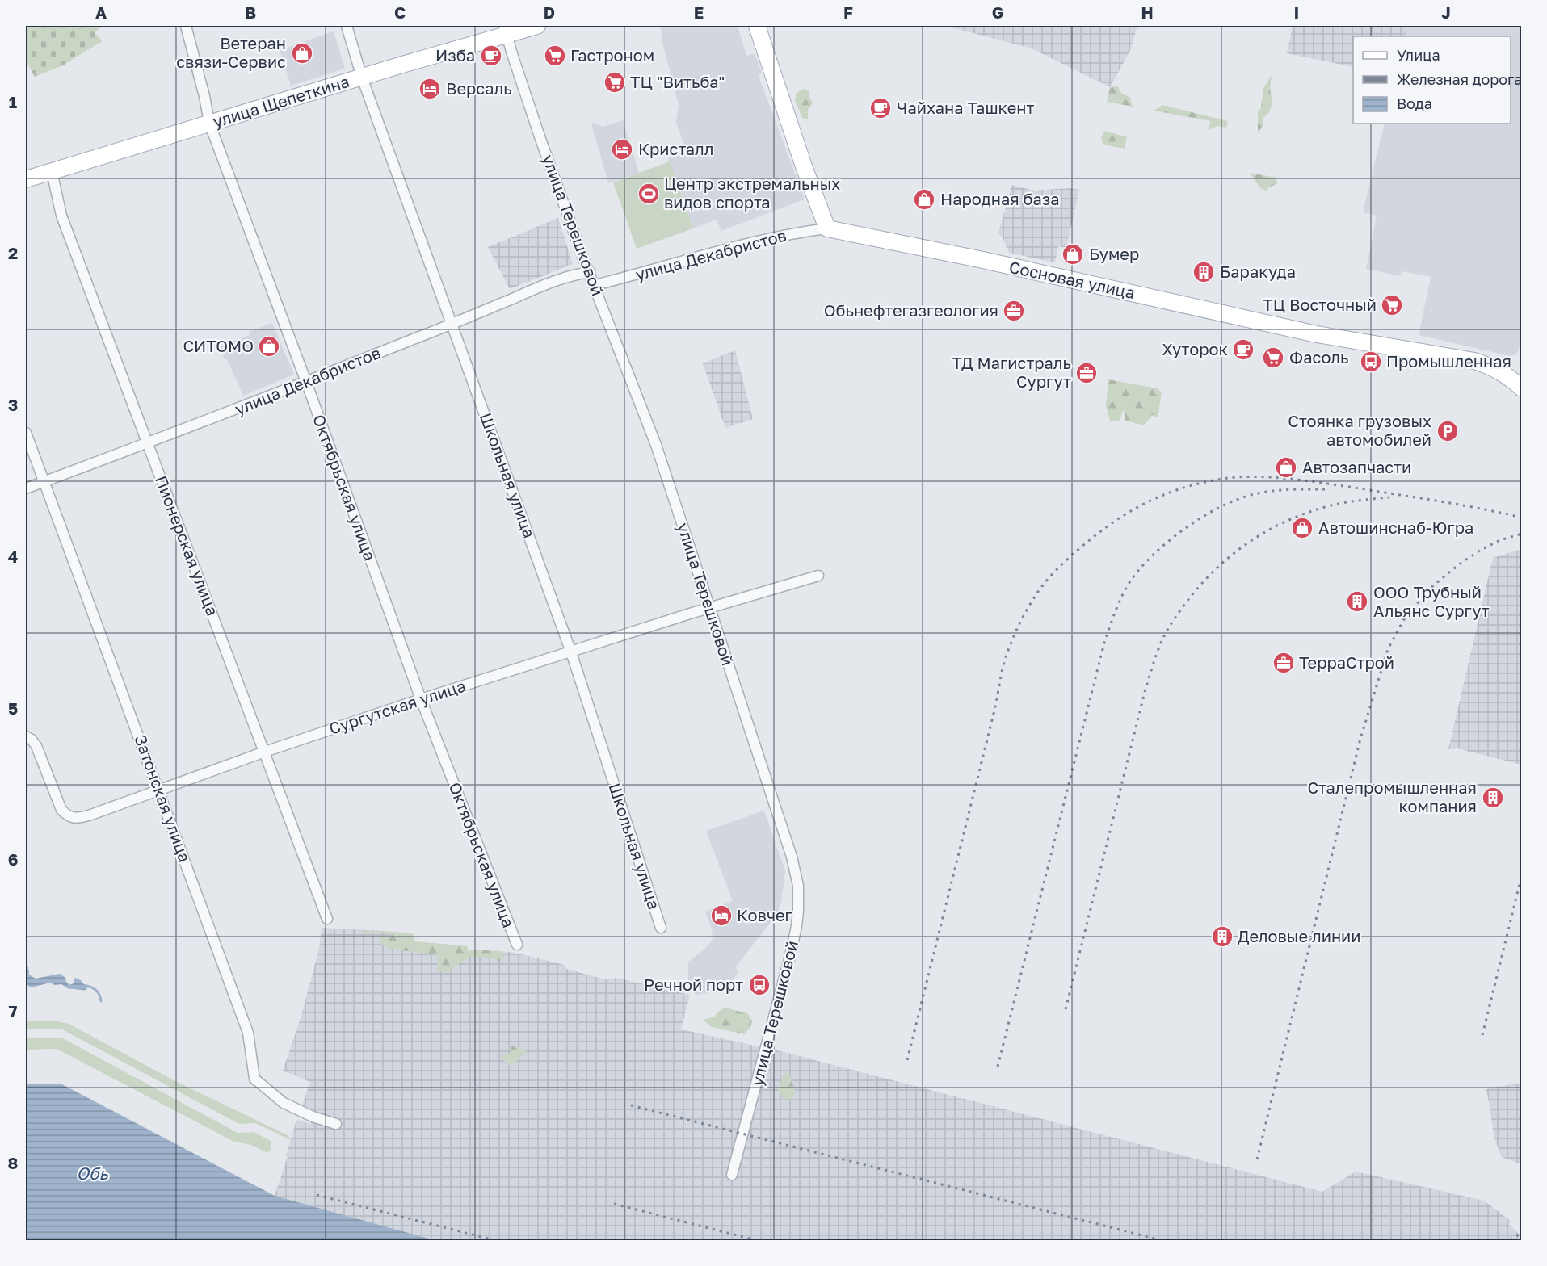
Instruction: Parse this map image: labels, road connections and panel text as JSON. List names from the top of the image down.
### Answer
{
  "streets": {
    "main road": ["улица Щепеткина", "Сосновая улица"],
    "street": [
      "улица Терешковой",
      "улица Декабристов",
      "Школьная улица",
      "Октябрьская улица",
      "Пионерская улица",
      "Сургутская улица",
      "Затонская улица"
    ]
  },
  "crossings": [
    ["улица Щепеткина", "улица Терешковой"],
    ["улица Щепеткина", "Школьная улица"],
    ["улица Щепеткина", "Октябрьская улица"],
    ["улица Щепеткина", "Пионерская улица"],
    ["улица Терешковой", "улица Декабристов"],
    ["улица Терешковой", "Сургутская улица"],
    ["улица Декабристов", "Сосновая улица"],
    ["улица Декабристов", "Школьная улица"],
    ["улица Декабристов", "Октябрьская улица"],
    ["улица Декабристов", "Пионерская улица"],
    ["улица Декабристов", "Затонская улица"],
    ["Школьная улица", "Сургутская улица"],
    ["Октябрьская улица", "Сургутская улица"],
    ["Пионерская улица", "Сургутская улица"],
    ["Сургутская улица", "Затонская улица"]
  ],
  "water": ["Обь"],
  "places": {
    "shop": [
      "Ветеран связи-Сервис",
      "Народная база",
      "Бумер",
      "СИТОМО",
      "Автозапчасти",
      "Автошинснаб-Югра"
    ],
    "cafe": ["Изба", "Чайхана Ташкент", "Хуторок"],
    "supermarket": [
      "Гастроном",
      "ТЦ \"Витьба\"",
      "ТЦ Восточный",
      "Фасоль"
    ],
    "hotel": ["Версаль", "Кристалл", "Ковчег"],
    "sports": ["Центр экстремальных видов спорта"],
    "building": [
      "Баракуда",
      "ООО Трубный Альянс Сургут",
      "Сталепромышленная компания",
      "Деловые линии"
    ],
    "office": ["Обьнефтегазгеология", "ТД Магистраль Сургут", "ТерраСтрой"],
    "bus stop": ["Промышленная", "Речной порт"],
    "parking": ["Стоянка грузовых автомобилей"]
  },
  "legend": ["Улица", "Железная дорога", "Вода"],
  "grid": {
    "columns": [
      "A",
      "B",
      "C",
      "D",
      "E",
      "F",
      "G",
      "H",
      "I",
      "J"
    ],
    "rows": [
      "1",
      "2",
      "3",
      "4",
      "5",
      "6",
      "7",
      "8"
    ]
  }
}
